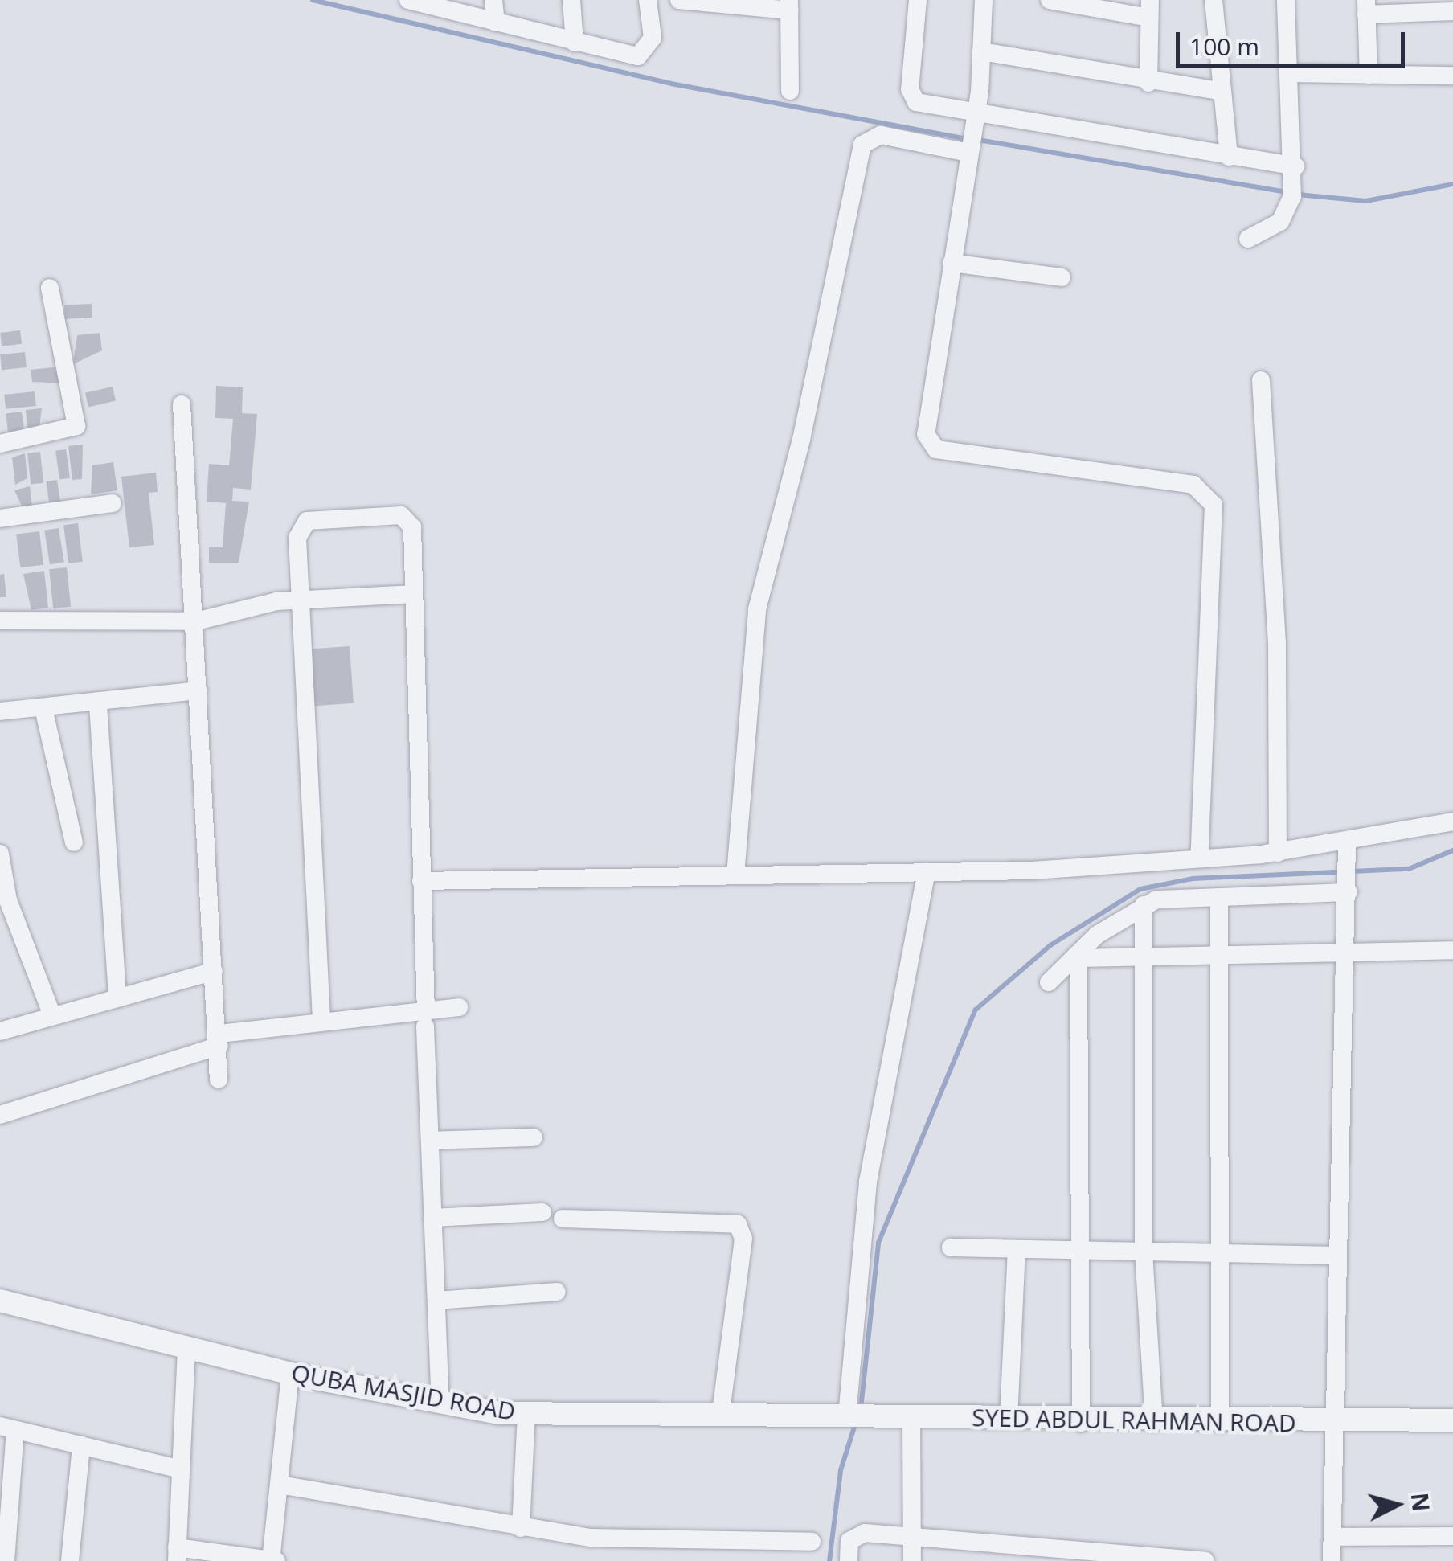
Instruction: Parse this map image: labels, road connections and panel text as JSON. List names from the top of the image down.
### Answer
{
  "streets": {
    "street": ["QUBA MASJID ROAD", "SYED ABDUL RAHMAN ROAD"]
  },
  "crossings": [
    ["QUBA MASJID ROAD", "SYED ABDUL RAHMAN ROAD"]
  ],
  "scale_bar": "100 m",
  "north": "right"
}
